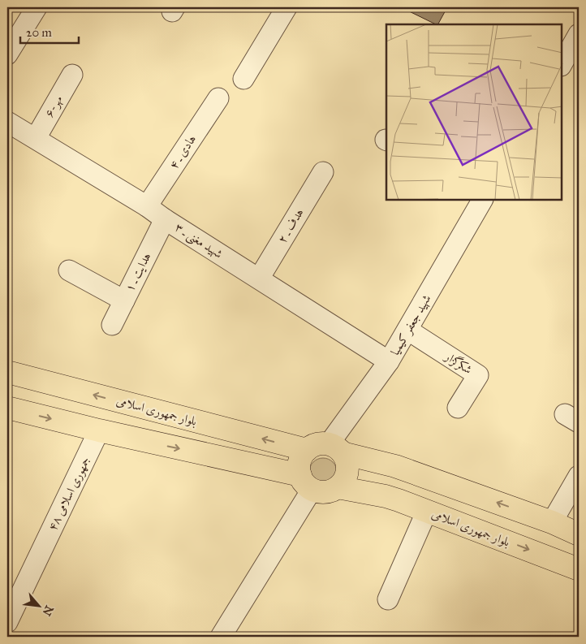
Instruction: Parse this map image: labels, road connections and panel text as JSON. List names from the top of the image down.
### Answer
{
  "streets": {
    "main road": ["بلوار جمهوری اسلامی"],
    "street": [
      "مهر-۶",
      "هادی ـ ۴",
      "هدف ـ ۲",
      "شهید مغنی ـ ۳",
      "هدایت ـ ۱",
      "شهید جعفر کیمیا",
      "شکرگزار",
      "جمهوری اسلامی ۴۸"
    ]
  },
  "crossings": [
    ["مهر-۶", "شهید مغنی ـ ۳"],
    ["هادی ـ ۴", "شهید مغنی ـ ۳"],
    ["هدف ـ ۲", "شهید مغنی ـ ۳"],
    ["شهید مغنی ـ ۳", "هدایت ـ ۱"],
    ["شهید مغنی ـ ۳", "شهید جعفر کیمیا"],
    ["شهید جعفر کیمیا", "شکرگزار"],
    ["شهید جعفر کیمیا", "بلوار جمهوری اسلامی"]
  ],
  "scale_bar": "20 m",
  "north": "bottom right"
}
